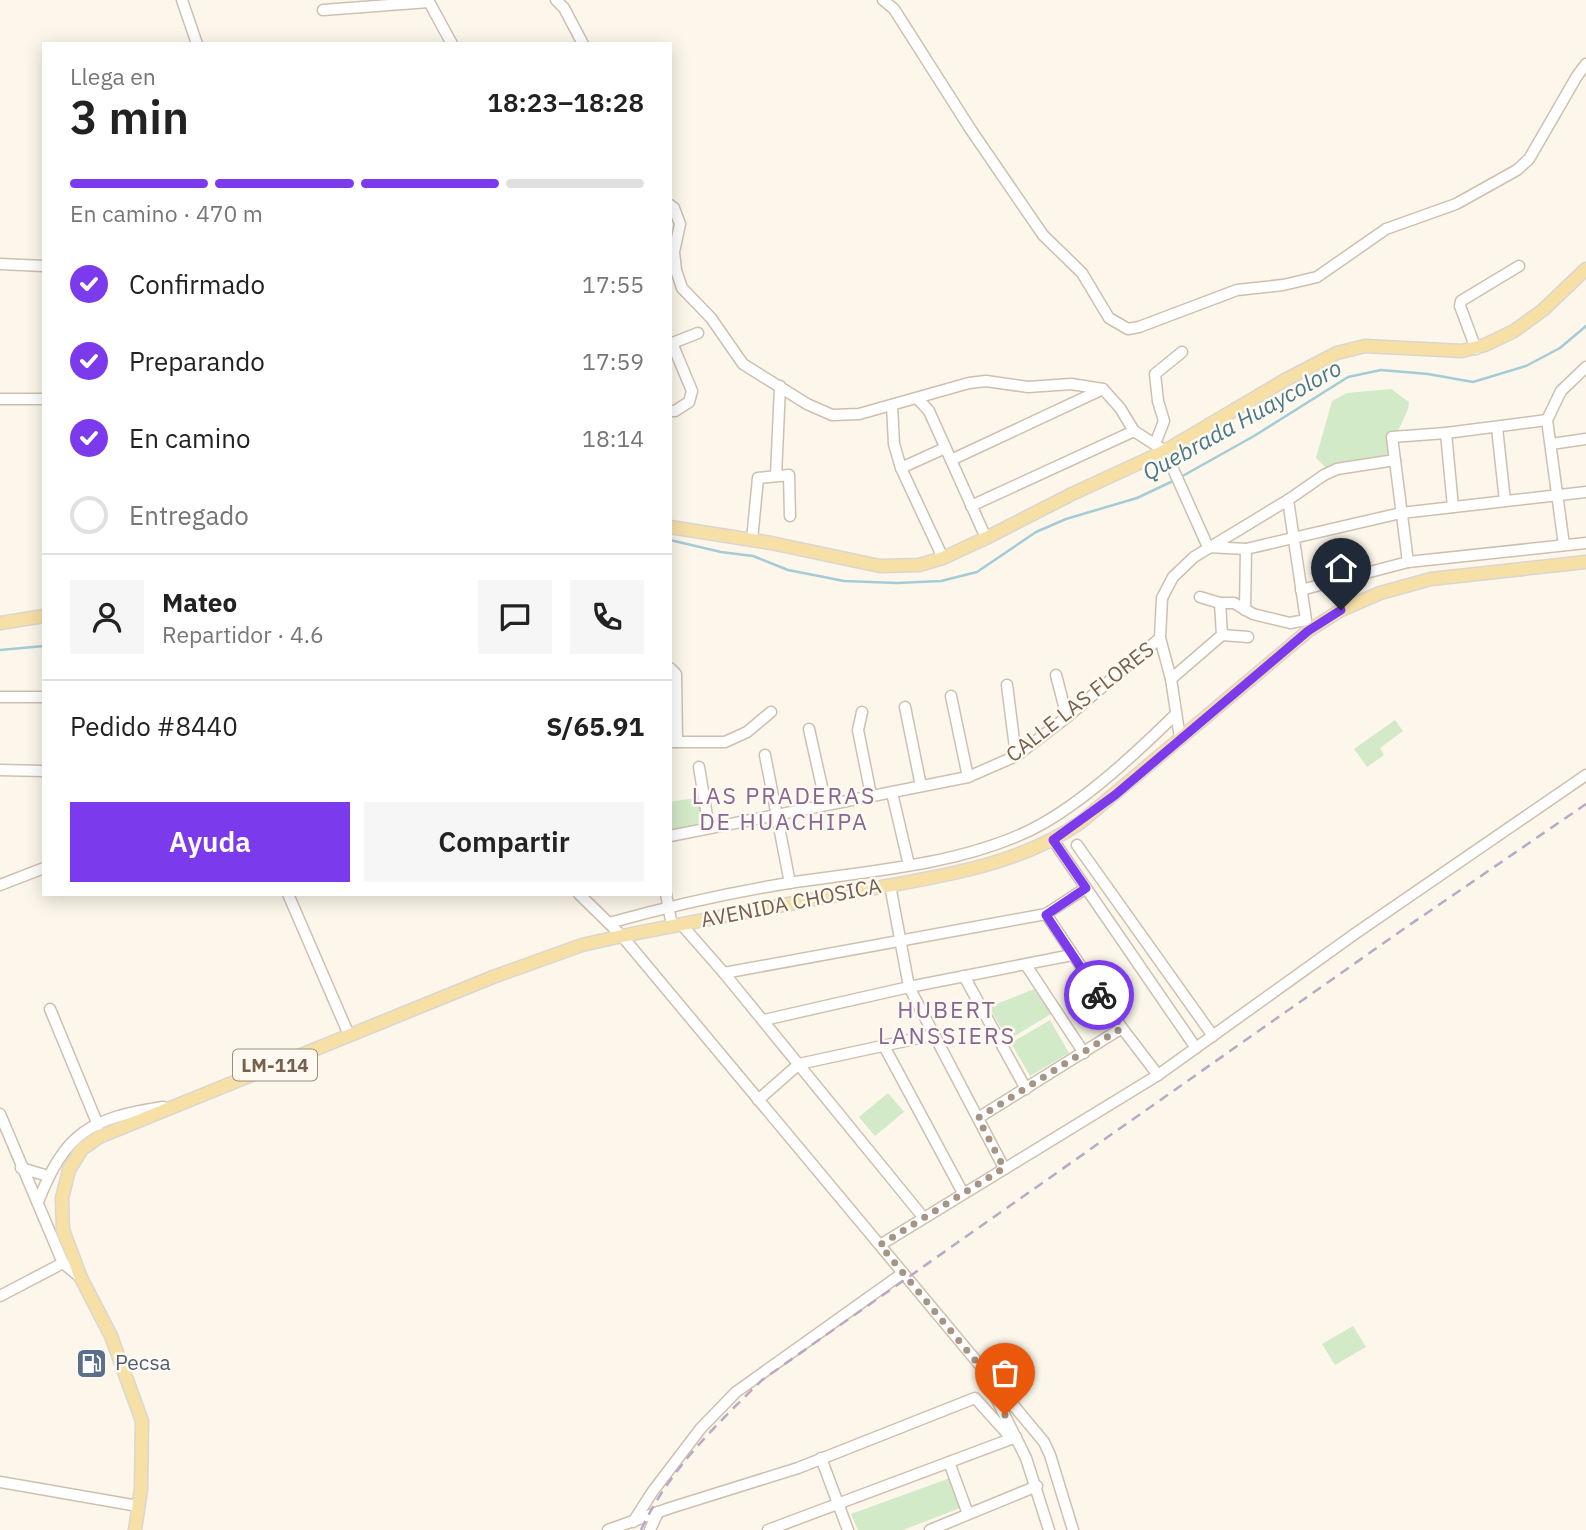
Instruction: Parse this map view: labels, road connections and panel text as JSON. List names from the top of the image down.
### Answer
{
  "streets": {
    "main road": ["AVENIDA CHOSICA", "LM-114"],
    "street": ["CALLE LAS FLORES"]
  },
  "crossings": [
    ["AVENIDA CHOSICA", "LM-114"]
  ],
  "districts": ["LAS PRADERAS DE HUACHIPA", "HUBERT LANSSIERS"],
  "water": ["Quebrada Huaycoloro"],
  "places": {
    "fuel station": ["Pecsa"]
  },
  "page": {
    "heading": ["3 min", "Llega en", "18:23–18:28"],
    "panel": [
      "Mateo",
      "Repartidor · 4.6",
      "Pedido #8440",
      "S/65.91"
    ],
    "bar": "En camino · 470 m",
    "list": [
      ["Confirmado", "17:55"],
      ["Preparando", "17:59"],
      ["En camino", "18:14"],
      "Entregado"
    ],
    "buttons": ["Ayuda", "Compartir"]
  }
}
